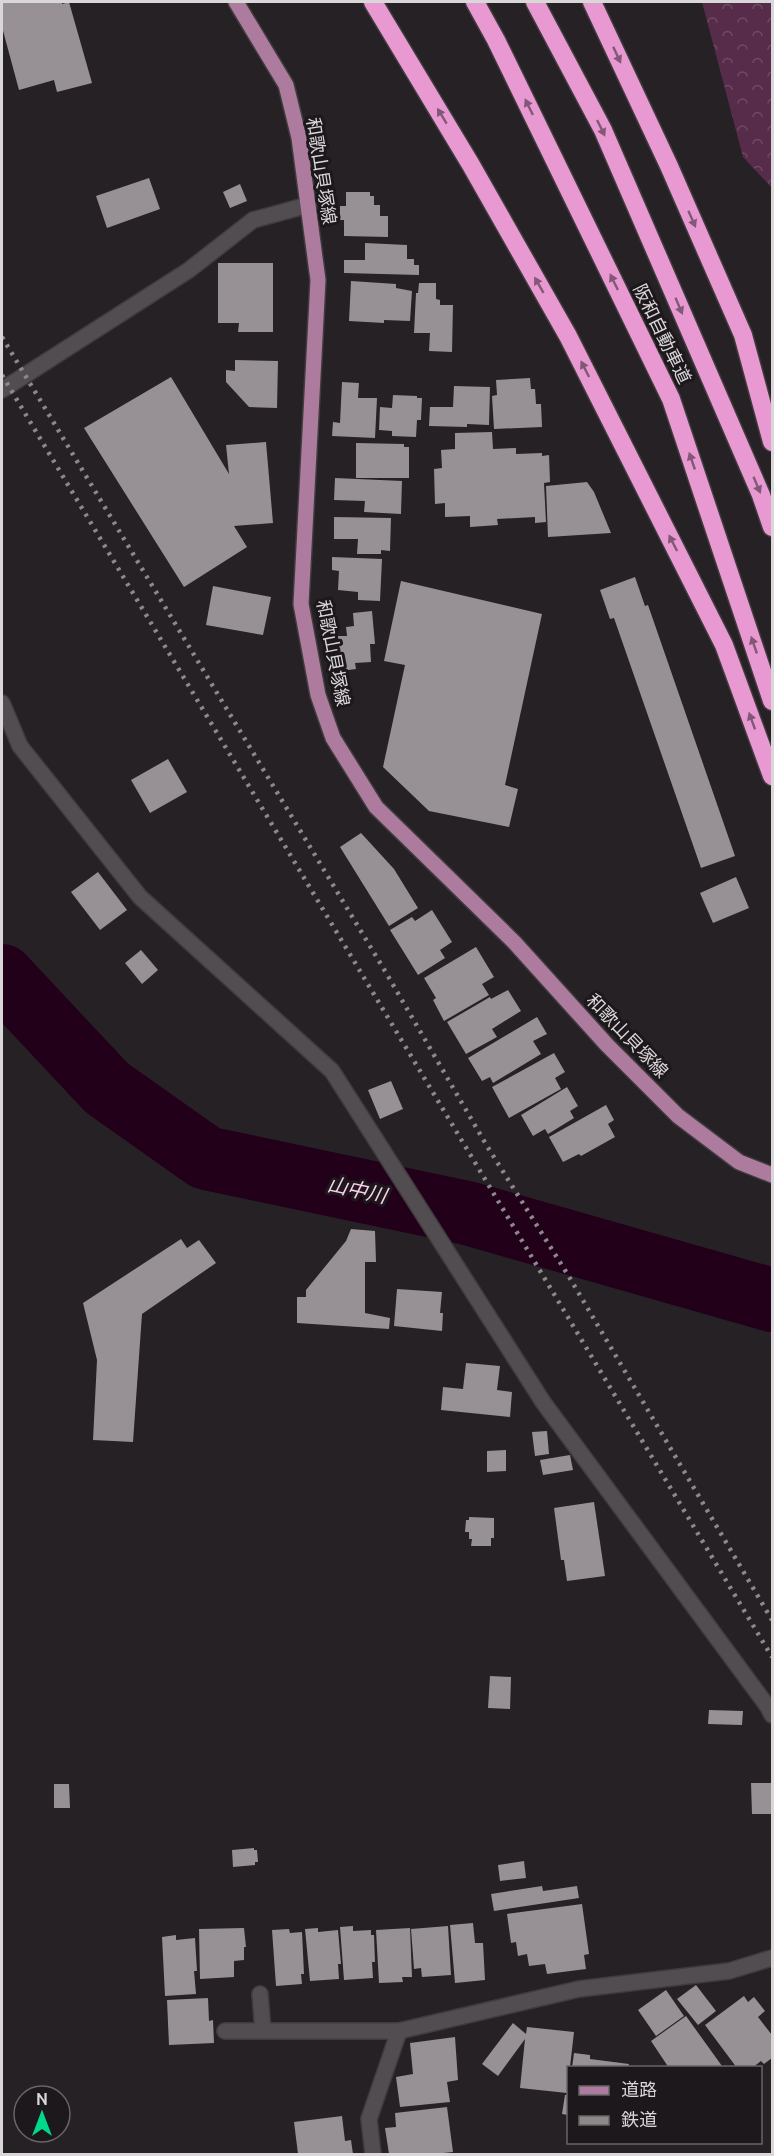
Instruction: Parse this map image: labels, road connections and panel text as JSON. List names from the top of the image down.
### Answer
{
  "streets": {
    "highway": ["阪和自動車道"],
    "main road": ["和歌山貝塚線"]
  },
  "water": ["山中川"],
  "legend": ["道路", "鉄道"],
  "north": "top"
}
